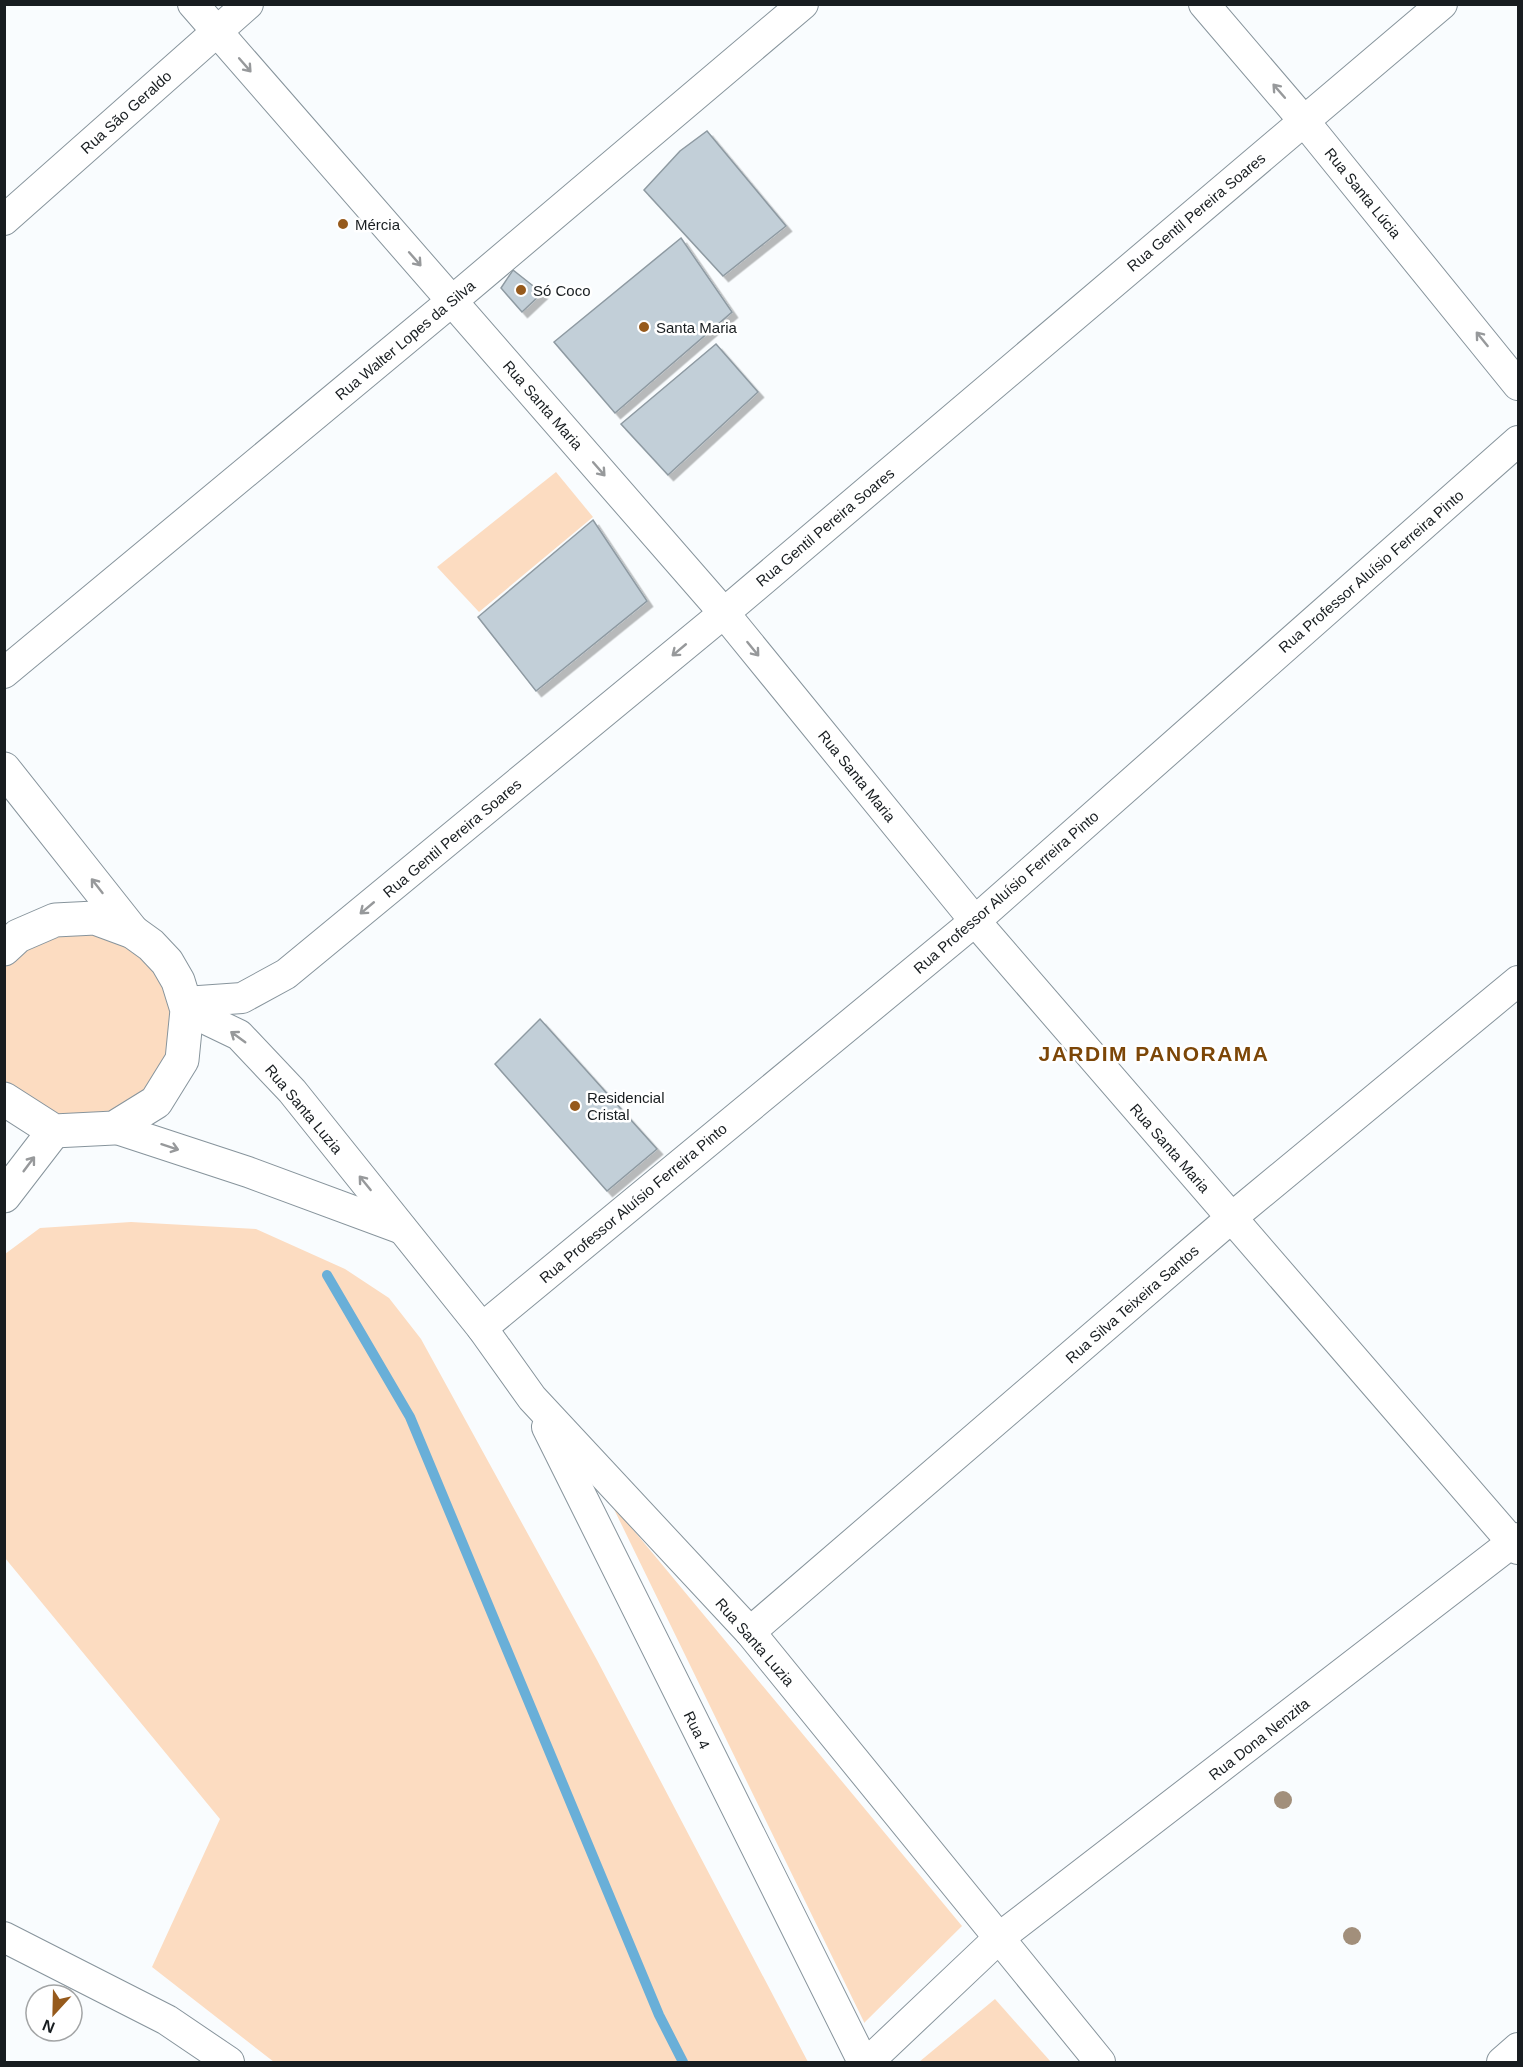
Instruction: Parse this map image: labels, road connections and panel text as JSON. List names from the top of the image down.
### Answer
{
  "streets": {
    "street": [
      "Rua São Geraldo",
      "Rua Santa Lúcia",
      "Rua Gentil Pereira Soares",
      "Rua Walter Lopes da Silva",
      "Rua Santa Maria",
      "Rua Professor Aluísio Ferreira Pinto",
      "Rua Santa Luzia",
      "Rua Silva Teixeira Santos",
      "Rua 4",
      "Rua Dona Nenzita"
    ]
  },
  "crossings": [
    ["Rua São Geraldo", "Rua Santa Maria"],
    ["Rua Santa Lúcia", "Rua Gentil Pereira Soares"],
    ["Rua Gentil Pereira Soares", "Rua Santa Maria"],
    ["Rua Gentil Pereira Soares", "Rua Santa Luzia"],
    ["Rua Walter Lopes da Silva", "Rua Santa Maria"],
    ["Rua Santa Maria", "Rua Professor Aluísio Ferreira Pinto"],
    ["Rua Santa Maria", "Rua Silva Teixeira Santos"],
    ["Rua Santa Maria", "Rua Dona Nenzita"],
    ["Rua Professor Aluísio Ferreira Pinto", "Rua Santa Luzia"],
    ["Rua Santa Luzia", "Rua Silva Teixeira Santos"],
    ["Rua Santa Luzia", "Rua 4"],
    ["Rua Santa Luzia", "Rua Dona Nenzita"]
  ],
  "one_way": ["Rua Santa Lúcia", "Rua Gentil Pereira Soares", "Rua Santa Maria"],
  "districts": ["JARDIM PANORAMA"],
  "places": [
    "Mércia",
    "Só Coco",
    "Santa Maria",
    "Residencial Cristal"
  ],
  "north": "bottom"
}
